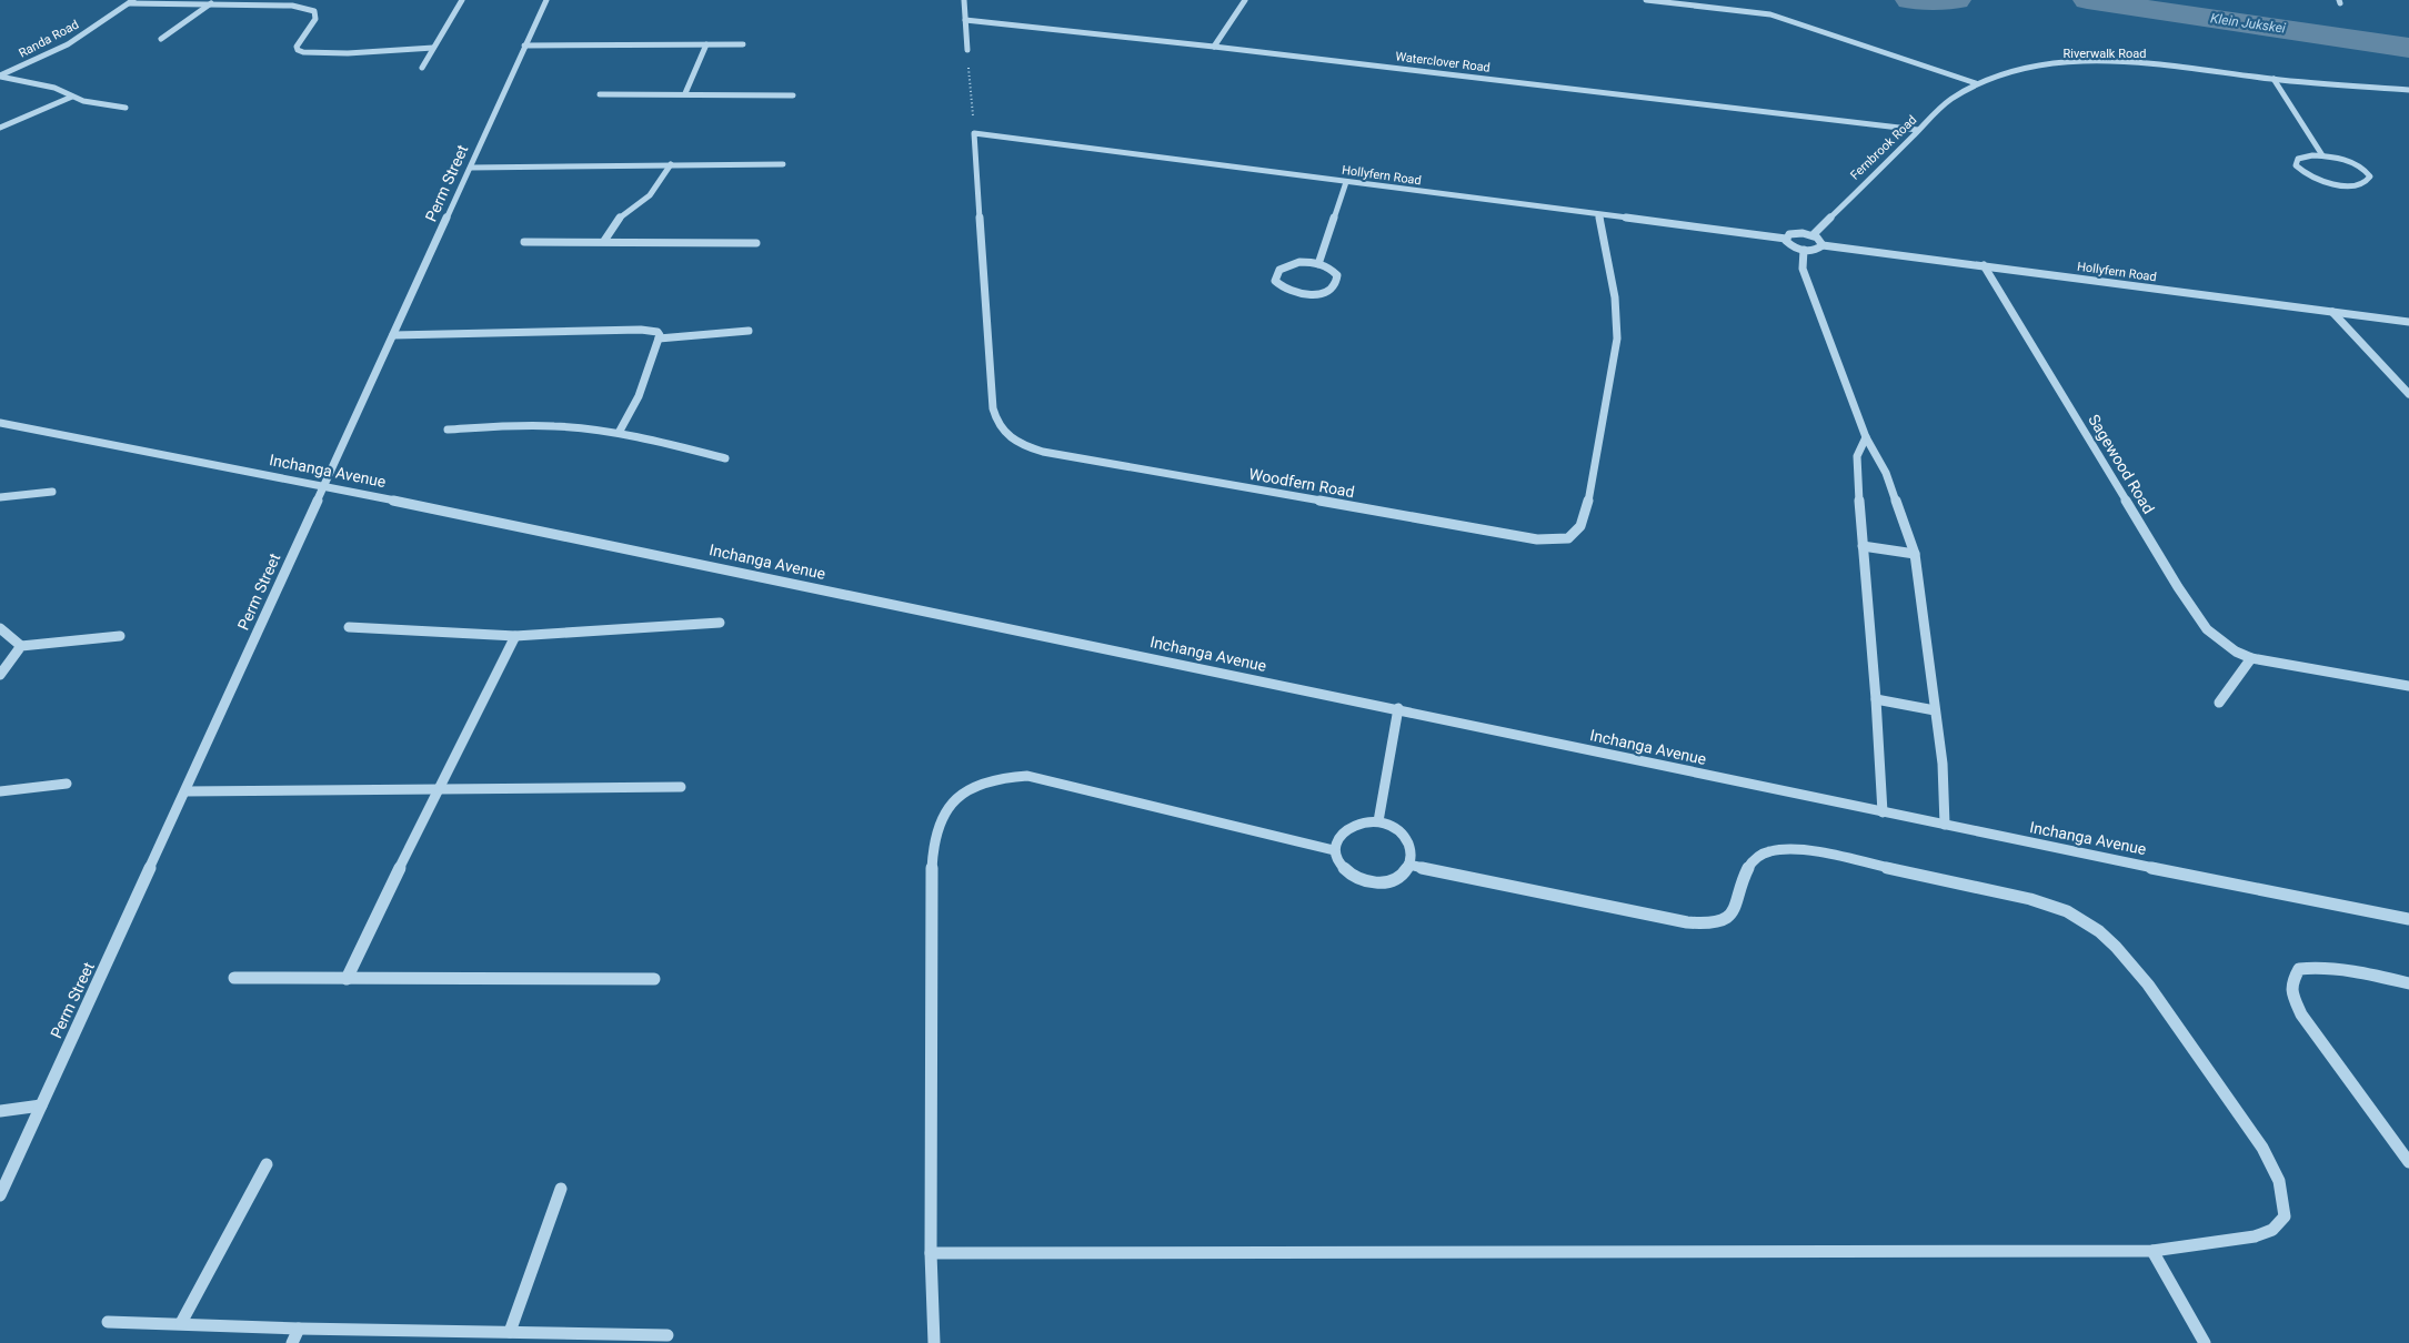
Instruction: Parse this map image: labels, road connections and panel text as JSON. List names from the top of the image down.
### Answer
{
  "streets": {
    "street": [
      "Randa Road",
      "Riverwalk Road",
      "Waterclover Road",
      "Fernbrook Road",
      "Hollyfern Road",
      "Perm Street",
      "Sagewood Road",
      "Inchanga Avenue",
      "Woodfern Road"
    ]
  },
  "crossings": [
    ["Riverwalk Road", "Fernbrook Road"],
    ["Waterclover Road", "Fernbrook Road"],
    ["Hollyfern Road", "Sagewood Road"],
    ["Hollyfern Road", "Woodfern Road"],
    ["Perm Street", "Inchanga Avenue"]
  ],
  "water": ["Klein Jukskei"]
}
